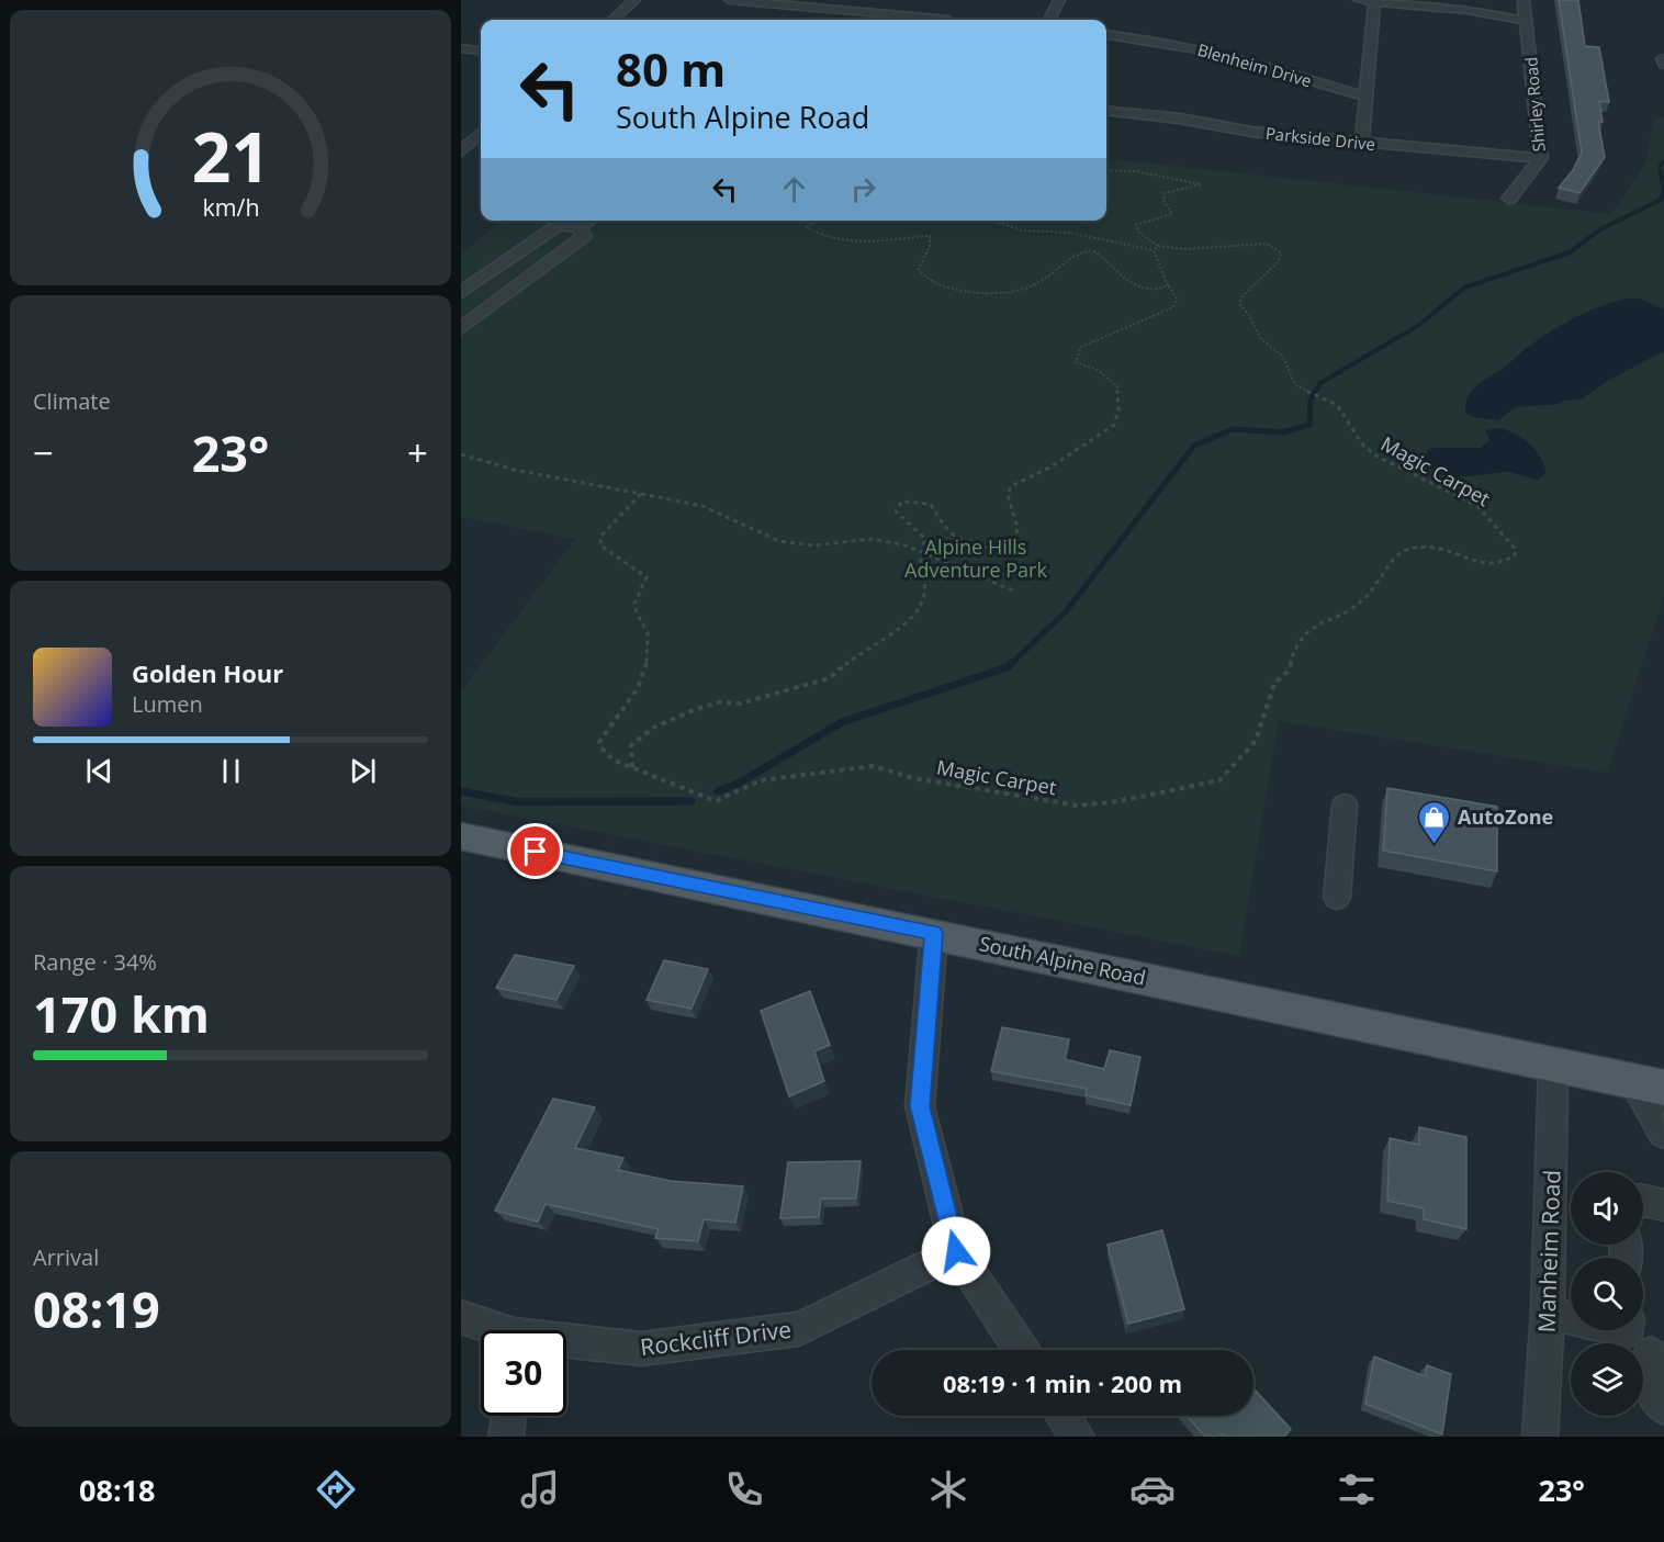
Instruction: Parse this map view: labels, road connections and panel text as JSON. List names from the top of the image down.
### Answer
{
  "streets": {
    "main road": ["South Alpine Road"],
    "street": [
      "Blenheim Drive",
      "Shirley Road",
      "Parkside Drive",
      "Manheim Road",
      "Rockcliff Drive"
    ],
    "path": ["Magic Carpet"]
  },
  "crossings": [
    ["Shirley Road", "Parkside Drive"],
    ["South Alpine Road", "Manheim Road"]
  ],
  "parks": ["Alpine Hills Adventure Park"],
  "places": {
    "shop": ["AutoZone"]
  },
  "page": {
    "turn": ["80 m", "South Alpine Road"],
    "tile": [
      "Climate",
      ["Range · 34%", "170 km"],
      ["Arrival", "08:19"]
    ],
    "heat": ["−", "23°", "+"],
    "song": ["Golden Hour", "Lumen"],
    "limit": "30",
    "trip": "08:19 · 1 min · 200 m",
    "tabs": ["08:18", "23°"],
    "gauge": ["21", "km/h"]
  }
}
